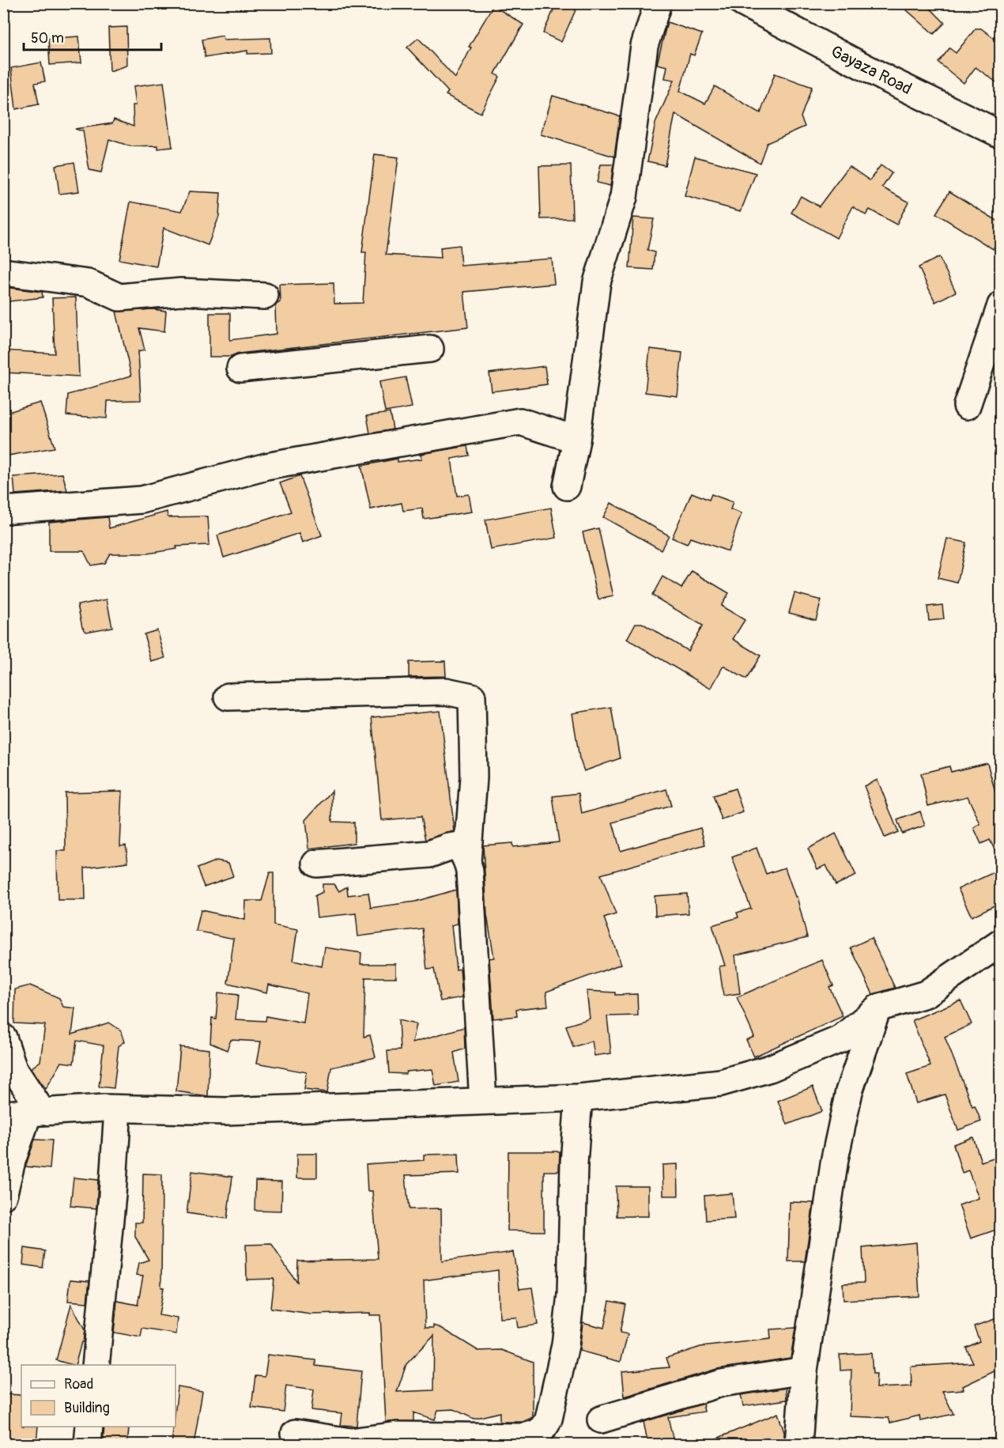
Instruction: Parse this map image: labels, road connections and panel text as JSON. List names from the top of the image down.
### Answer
{
  "streets": {
    "street": ["Gayaza Road"]
  },
  "legend": ["Road", "Building"],
  "scale_bar": "50 m"
}
